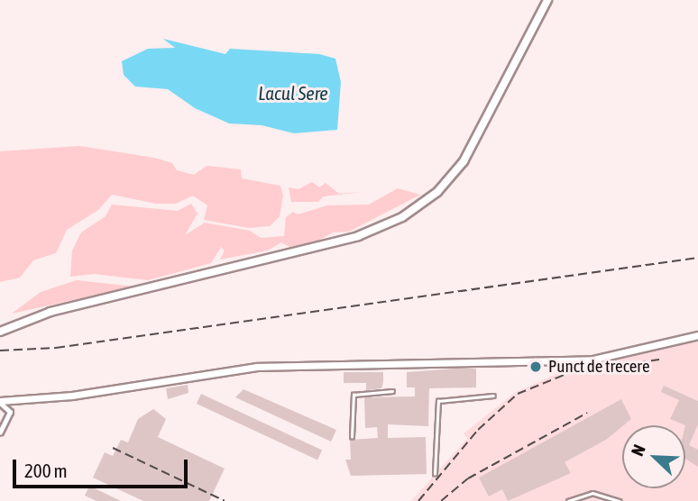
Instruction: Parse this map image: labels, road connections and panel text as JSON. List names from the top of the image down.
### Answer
{
  "water": ["Lacul Sere"],
  "places": ["Punct de trecere"],
  "scale_bar": "200 m",
  "north": "top left"
}
